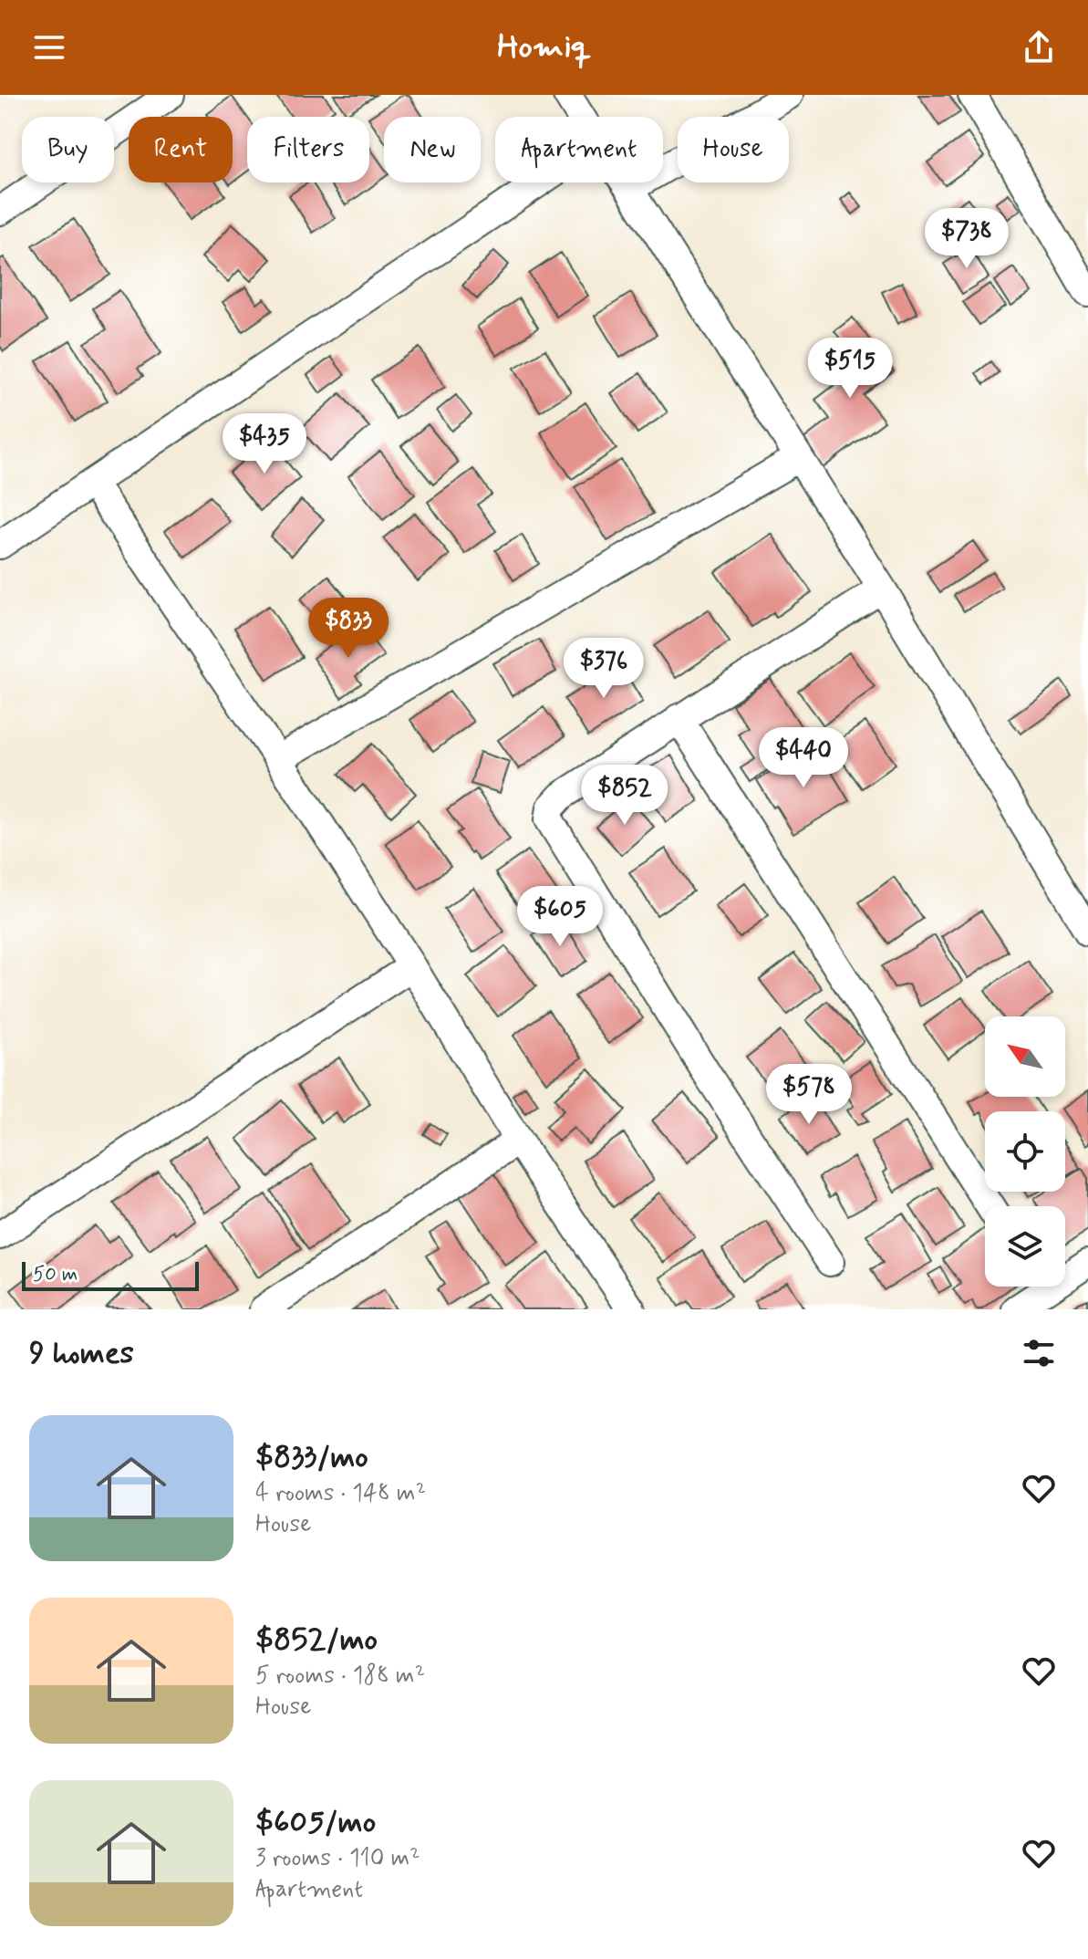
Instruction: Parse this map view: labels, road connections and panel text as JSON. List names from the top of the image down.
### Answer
{
  "scale_bar": "50 m",
  "north": "top left",
  "page": {
    "header": "Homiq",
    "chip": [
      "Buy",
      "Rent",
      "Filters",
      "New",
      "Apartment",
      "House"
    ],
    "price": [
      "$738",
      "$515",
      "$435",
      "$833",
      "$376",
      "$440",
      "$852",
      "$605",
      "$578"
    ],
    "scale": "50 m",
    "heading": "9 homes",
    "list": [
      {
        "name": "$833/mo",
        "note": "4 rooms · 148 m² · House"
      },
      {
        "name": "$852/mo",
        "note": "5 rooms · 188 m² · House"
      },
      {
        "name": "$605/mo",
        "note": "3 rooms · 110 m² · Apartment"
      }
    ]
  }
}
